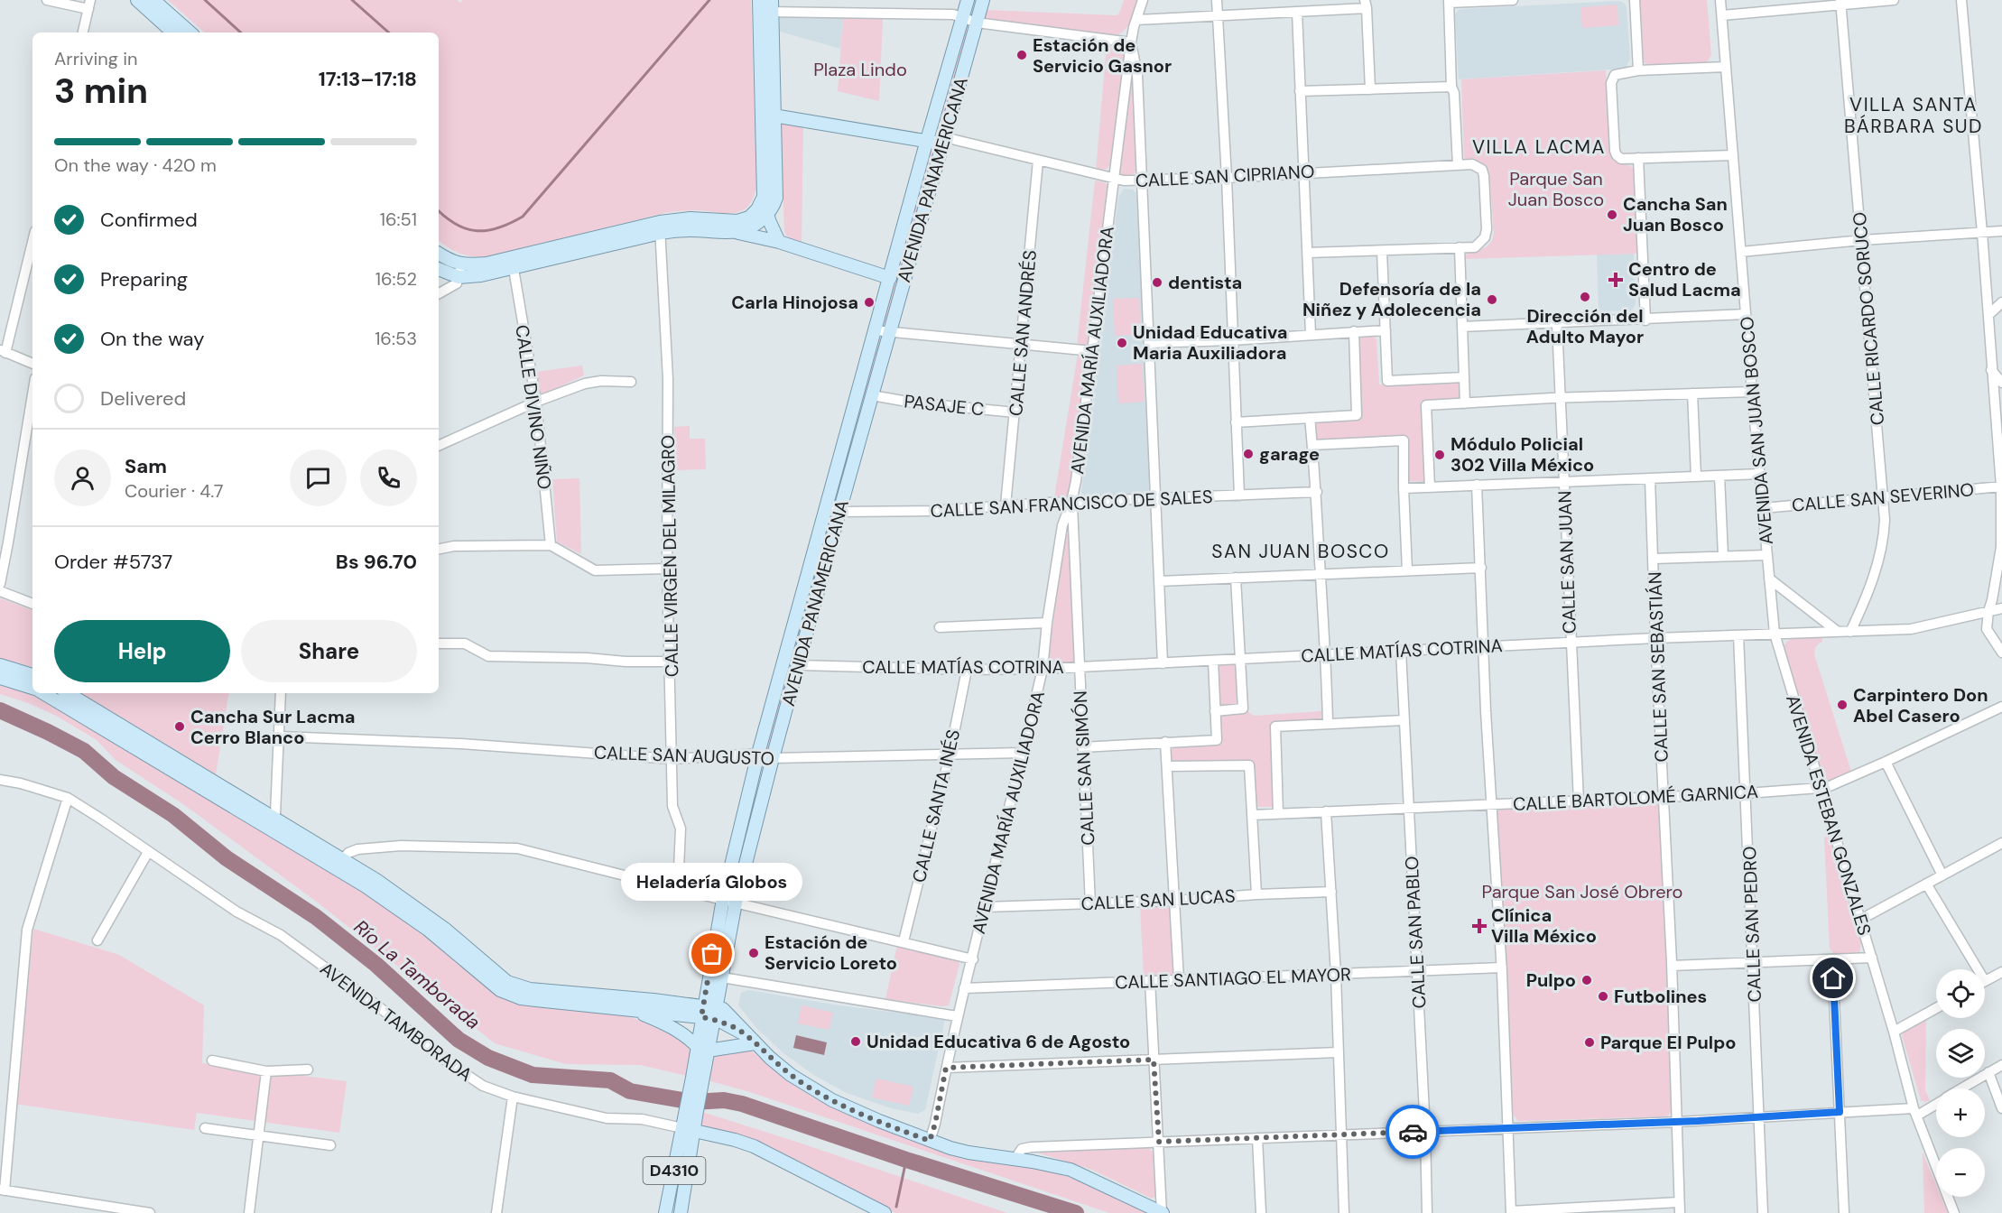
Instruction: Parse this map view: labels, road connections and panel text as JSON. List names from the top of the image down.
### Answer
{
  "streets": {
    "main road": [
      "CALLE SAN CIPRIANO",
      "AVENIDA PANAMERICANA",
      "AVENIDA TAMBORADA",
      "D4310"
    ],
    "street": [
      "CALLE RICARDO SORUCO",
      "CALLE SAN ANDRÉS",
      "AVENIDA MARÍA AUXILIADORA",
      "PASAJE C",
      "CALLE DIVINO NIÑO",
      "AVENIDA SAN JUAN BOSCO",
      "CALLE SAN SEVERINO",
      "CALLE SAN FRANCISCO DE SALES",
      "CALLE VIRGEN DEL MILAGRO",
      "CALLE SAN JUAN",
      "CALLE MATÍAS COTRINA",
      "CALLE SAN SEBASTIÁN",
      "CALLE SAN AUGUSTO",
      "CALLE SAN SIMÓN",
      "CALLE BARTOLOMÉ GARNICA",
      "CALLE SANTA INÉS",
      "AVENIDA ESTEBAN GONZALES",
      "CALLE SAN LUCAS",
      "CALLE SAN PEDRO",
      "CALLE SAN PABLO",
      "CALLE SANTIAGO EL MAYOR"
    ]
  },
  "crossings": [
    ["CALLE SAN CIPRIANO", "AVENIDA PANAMERICANA"],
    ["CALLE SAN CIPRIANO", "CALLE SAN ANDRÉS"],
    ["CALLE SAN CIPRIANO", "AVENIDA MARÍA AUXILIADORA"],
    ["AVENIDA PANAMERICANA", "PASAJE C"],
    ["AVENIDA PANAMERICANA", "CALLE SAN FRANCISCO DE SALES"],
    ["AVENIDA PANAMERICANA", "CALLE MATÍAS COTRINA"],
    ["AVENIDA PANAMERICANA", "CALLE SAN AUGUSTO"],
    ["AVENIDA PANAMERICANA", "AVENIDA TAMBORADA"],
    ["CALLE RICARDO SORUCO", "CALLE SAN SEVERINO"],
    ["CALLE RICARDO SORUCO", "CALLE MATÍAS COTRINA"],
    ["CALLE SAN ANDRÉS", "PASAJE C"],
    ["CALLE SAN ANDRÉS", "CALLE SAN FRANCISCO DE SALES"],
    ["AVENIDA MARÍA AUXILIADORA", "CALLE SAN FRANCISCO DE SALES"],
    ["AVENIDA MARÍA AUXILIADORA", "CALLE MATÍAS COTRINA"],
    ["AVENIDA MARÍA AUXILIADORA", "CALLE SAN AUGUSTO"],
    ["AVENIDA MARÍA AUXILIADORA", "CALLE SAN SIMÓN"],
    ["AVENIDA MARÍA AUXILIADORA", "CALLE SAN LUCAS"],
    ["AVENIDA MARÍA AUXILIADORA", "CALLE SANTIAGO EL MAYOR"],
    ["AVENIDA SAN JUAN BOSCO", "CALLE SAN SEVERINO"],
    ["AVENIDA SAN JUAN BOSCO", "CALLE MATÍAS COTRINA"],
    ["AVENIDA SAN JUAN BOSCO", "AVENIDA ESTEBAN GONZALES"],
    ["CALLE SAN FRANCISCO DE SALES", "CALLE SAN SIMÓN"],
    ["CALLE VIRGEN DEL MILAGRO", "CALLE SAN AUGUSTO"],
    ["CALLE SAN JUAN", "CALLE MATÍAS COTRINA"],
    ["CALLE SAN JUAN", "CALLE BARTOLOMÉ GARNICA"],
    ["CALLE MATÍAS COTRINA", "CALLE SAN SEBASTIÁN"],
    ["CALLE MATÍAS COTRINA", "CALLE SAN SIMÓN"],
    ["CALLE MATÍAS COTRINA", "CALLE SANTA INÉS"],
    ["CALLE MATÍAS COTRINA", "AVENIDA ESTEBAN GONZALES"],
    ["CALLE MATÍAS COTRINA", "CALLE SAN PEDRO"],
    ["CALLE MATÍAS COTRINA", "CALLE SAN PABLO"],
    ["CALLE SAN SEBASTIÁN", "CALLE BARTOLOMÉ GARNICA"],
    ["CALLE SAN AUGUSTO", "CALLE SANTA INÉS"],
    ["CALLE SAN SIMÓN", "CALLE SAN LUCAS"],
    ["CALLE BARTOLOMÉ GARNICA", "AVENIDA ESTEBAN GONZALES"],
    ["CALLE BARTOLOMÉ GARNICA", "CALLE SAN PEDRO"],
    ["CALLE BARTOLOMÉ GARNICA", "CALLE SAN PABLO"],
    ["CALLE SAN PABLO", "CALLE SANTIAGO EL MAYOR"]
  ],
  "districts": ["VILLA SANTA BÁRBARA SUD", "VILLA LACMA", "SAN JUAN BOSCO"],
  "water": ["Río La Tamborada"],
  "parks": ["Plaza Lindo", "Parque San Juan Bosco", "Parque San José Obrero"],
  "places": {
    "other": [
      "Estación de Servicio Gasnor",
      "Cancha San Juan Bosco",
      "dentista",
      "Dirección del Adulto Mayor",
      "Defensoría de la Niñez y Adolecencia",
      "Carla Hinojosa",
      "Unidad Educativa Maria Auxiliadora",
      "garage",
      "Módulo Policial 302 Villa México",
      "Carpintero Don Abel Casero",
      "Cancha Sur Lacma Cerro Blanco",
      "Estación de Servicio Loreto",
      "Heladería Globos",
      "Pulpo",
      "Futbolines",
      "Unidad Educativa 6 de Agosto",
      "Parque El Pulpo"
    ],
    "health": ["Centro de Salud Lacma", "Clínica Villa México"]
  },
  "page": {
    "heading": ["3 min", "Arriving in", "17:13–17:18"],
    "panel": [
      "Sam",
      "Courier · 4.7",
      "Order #5737",
      "Bs 96.70"
    ],
    "bar": "On the way · 420 m",
    "list": [
      ["Confirmed", "16:51"],
      ["Preparing", "16:52"],
      ["On the way", "16:53"],
      "Delivered"
    ],
    "buttons": ["Help", "Share"],
    "bubble": "Heladería Globos",
    "map_buttons": ["+", "−"]
  }
}
